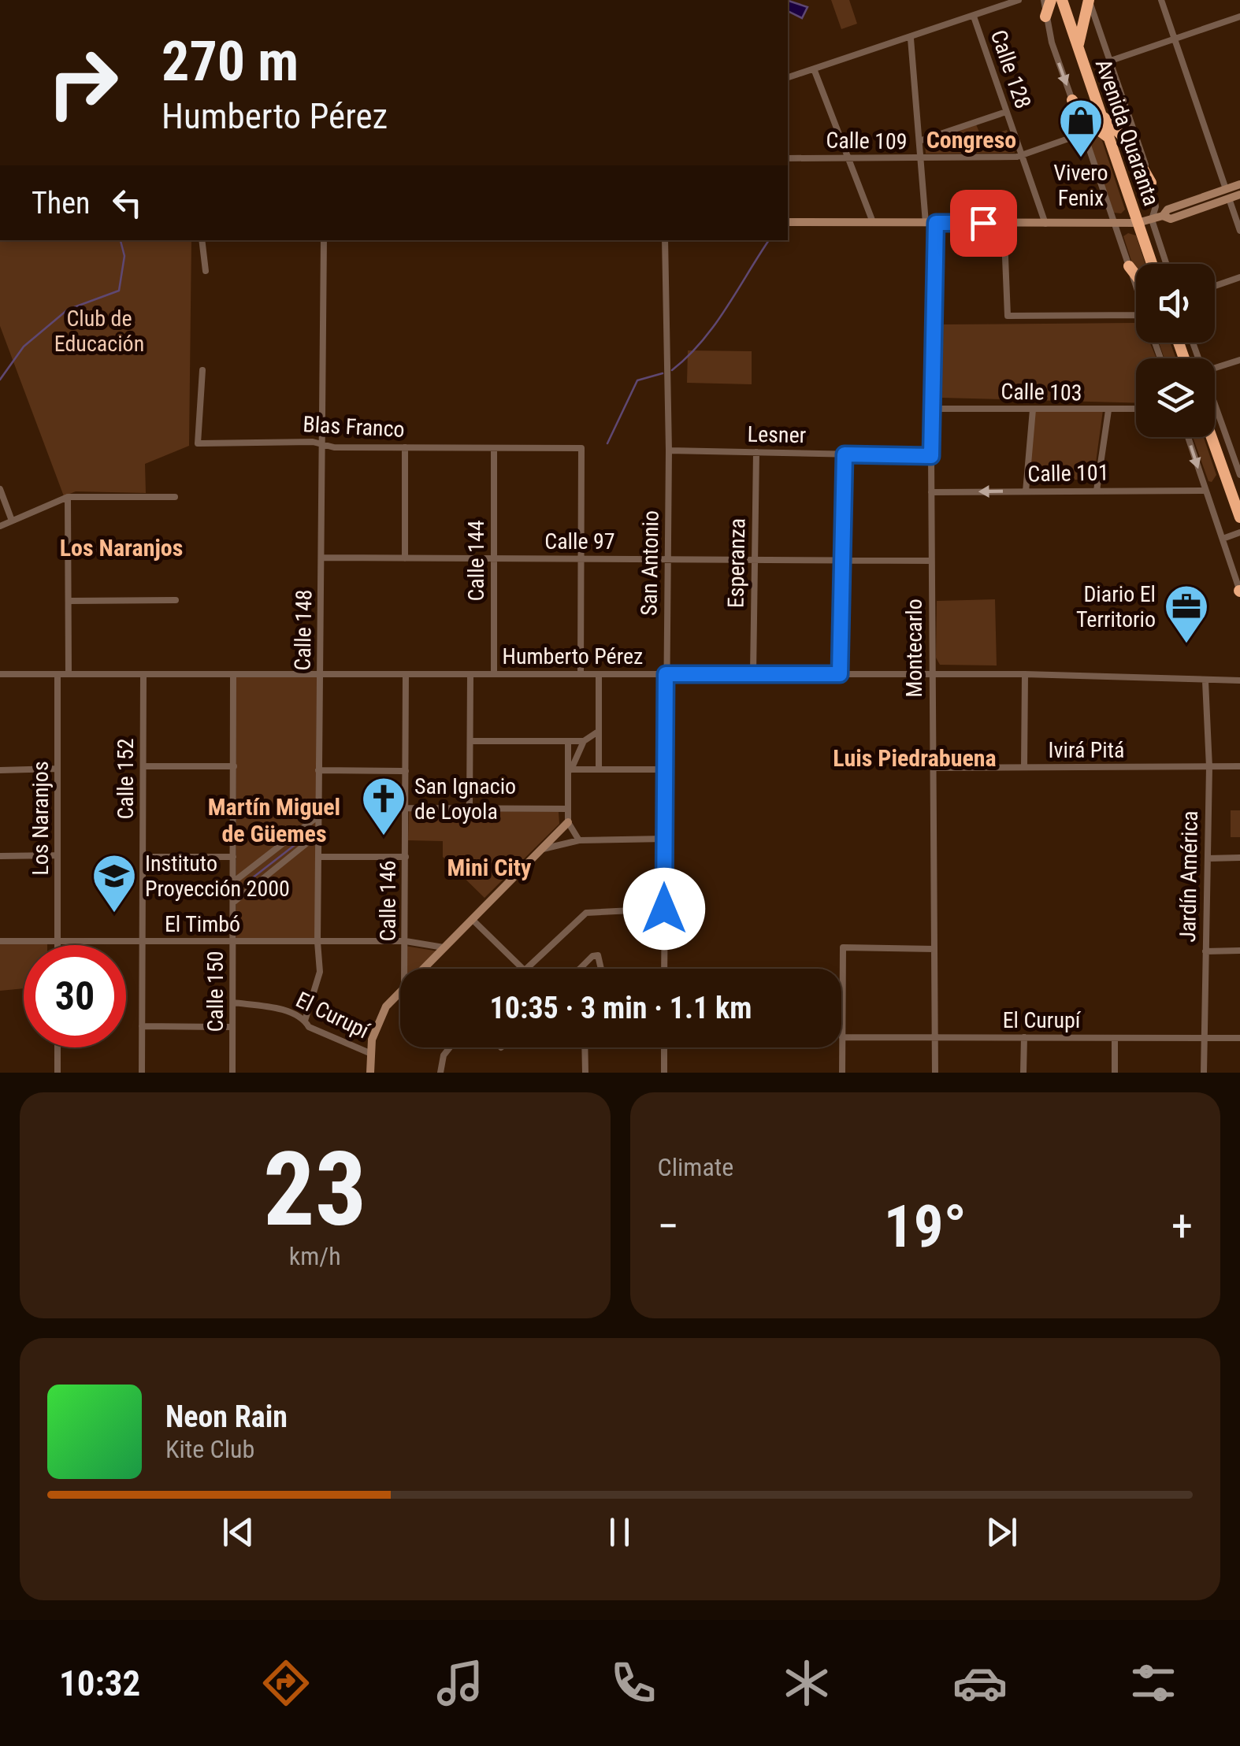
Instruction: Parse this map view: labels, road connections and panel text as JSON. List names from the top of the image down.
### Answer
{
  "streets": {
    "highway": ["Avenida Quaranta"],
    "street": [
      "Calle 128",
      "Calle 109",
      "Calle 103",
      "Blas Franco",
      "Lesner",
      "Calle 101",
      "Calle 97",
      "Calle 144",
      "San Antonio",
      "Esperanza",
      "Calle 148",
      "Montecarlo",
      "Humberto Pérez",
      "Ivirá Pitá",
      "Calle 152",
      "Los Naranjos",
      "Jardín América",
      "Calle 146",
      "El Timbó",
      "Calle 150",
      "El Curupí"
    ]
  },
  "crossings": [
    ["Calle 128", "Calle 109"],
    ["Calle 109", "Montecarlo"],
    ["Calle 103", "Montecarlo"],
    ["Blas Franco", "Calle 97"],
    ["Blas Franco", "Calle 144"],
    ["Blas Franco", "Calle 148"],
    ["Lesner", "San Antonio"],
    ["Lesner", "Esperanza"],
    ["Lesner", "Montecarlo"],
    ["Calle 101", "Montecarlo"],
    ["Calle 97", "Calle 144"],
    ["Calle 97", "San Antonio"],
    ["Calle 97", "Esperanza"],
    ["Calle 97", "Calle 148"],
    ["Calle 97", "Montecarlo"],
    ["Calle 144", "Humberto Pérez"],
    ["San Antonio", "Humberto Pérez"],
    ["Esperanza", "Humberto Pérez"],
    ["Calle 148", "Humberto Pérez"],
    ["Calle 148", "El Timbó"],
    ["Calle 148", "El Curupí"],
    ["Montecarlo", "Humberto Pérez"],
    ["Montecarlo", "Ivirá Pitá"],
    ["Montecarlo", "El Curupí"],
    ["Humberto Pérez", "Calle 152"],
    ["Humberto Pérez", "Los Naranjos"],
    ["Humberto Pérez", "Jardín América"],
    ["Humberto Pérez", "Calle 146"],
    ["Humberto Pérez", "Calle 150"],
    ["Ivirá Pitá", "Jardín América"],
    ["Calle 152", "El Timbó"],
    ["Los Naranjos", "El Timbó"],
    ["Jardín América", "El Curupí"],
    ["Calle 146", "El Timbó"],
    ["El Timbó", "Calle 150"],
    ["Calle 150", "El Curupí"]
  ],
  "districts": [
    "Congreso",
    "Los Naranjos",
    "Luis Piedrabuena",
    "Martín Miguel de Güemes",
    "Mini City"
  ],
  "parks": ["Club de Educación"],
  "places": {
    "shop": ["Vivero Fenix"],
    "office": ["Diario El Territorio"],
    "church": ["San Ignacio de Loyola"],
    "school or university": ["Instituto Proyección 2000"]
  },
  "page": {
    "turn": ["270 m", "Humberto Pérez"],
    "then": "Then",
    "limit": "30",
    "trip": "10:35 · 3 min · 1.1 km",
    "tile": [
      ["23", "km/h"],
      "Climate"
    ],
    "heat": ["−", "19°", "+"],
    "song": ["Neon Rain", "Kite Club"],
    "tabs": "10:32"
  }
}
